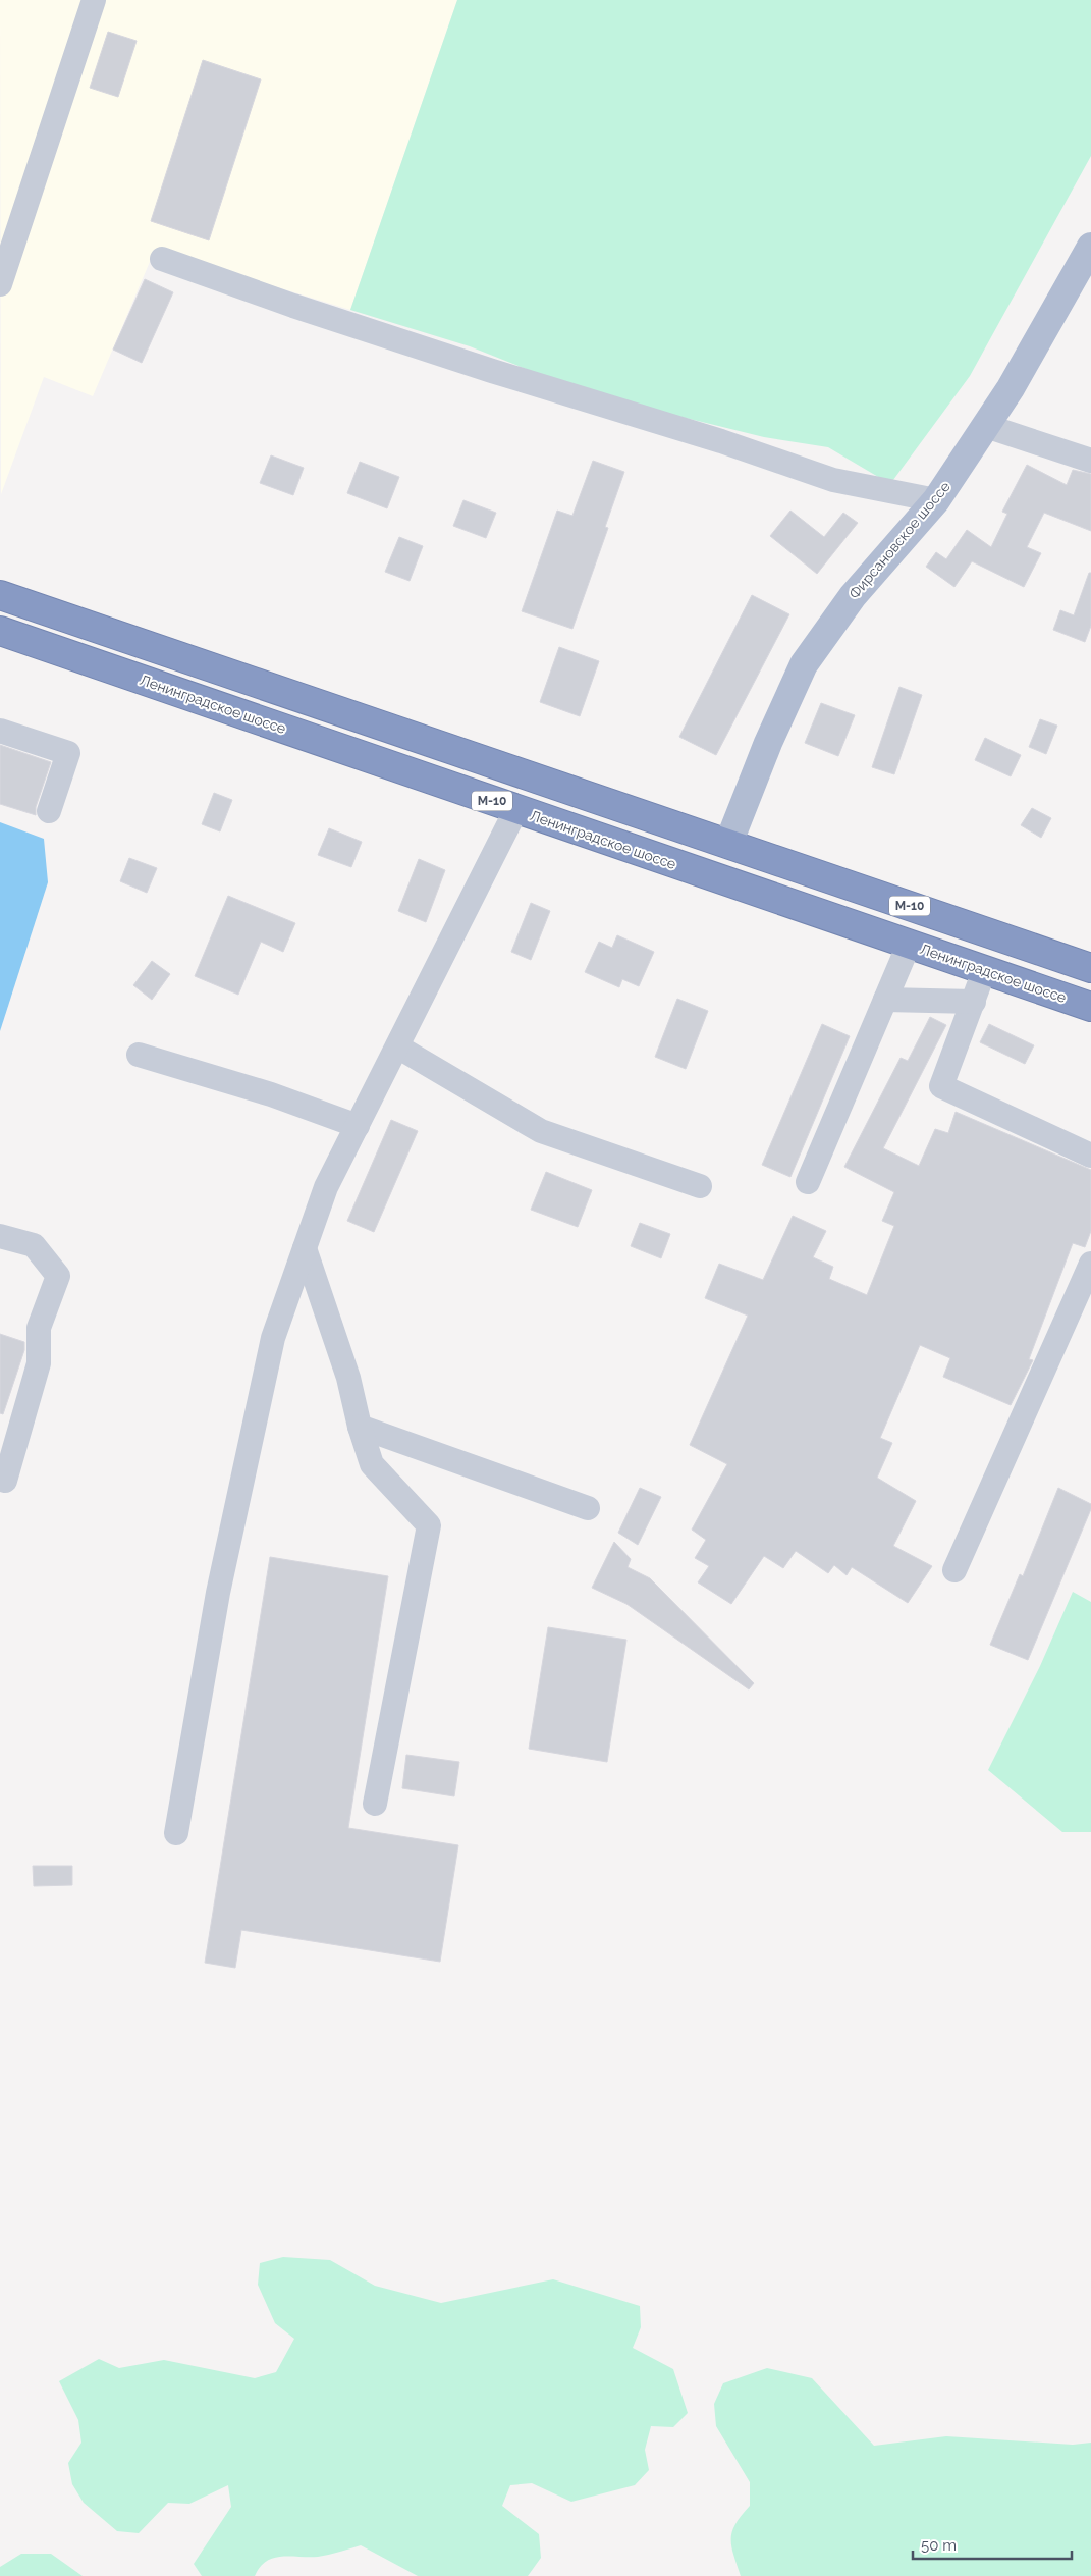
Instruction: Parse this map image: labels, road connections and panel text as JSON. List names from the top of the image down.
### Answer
{
  "streets": {
    "highway": ["Ленинградское шоссе", "М-10"],
    "main road": ["Фирсановское шоссе"]
  },
  "crossings": [
    ["Фирсановское шоссе", "М-10"]
  ],
  "scale_bar": "50 m"
}
